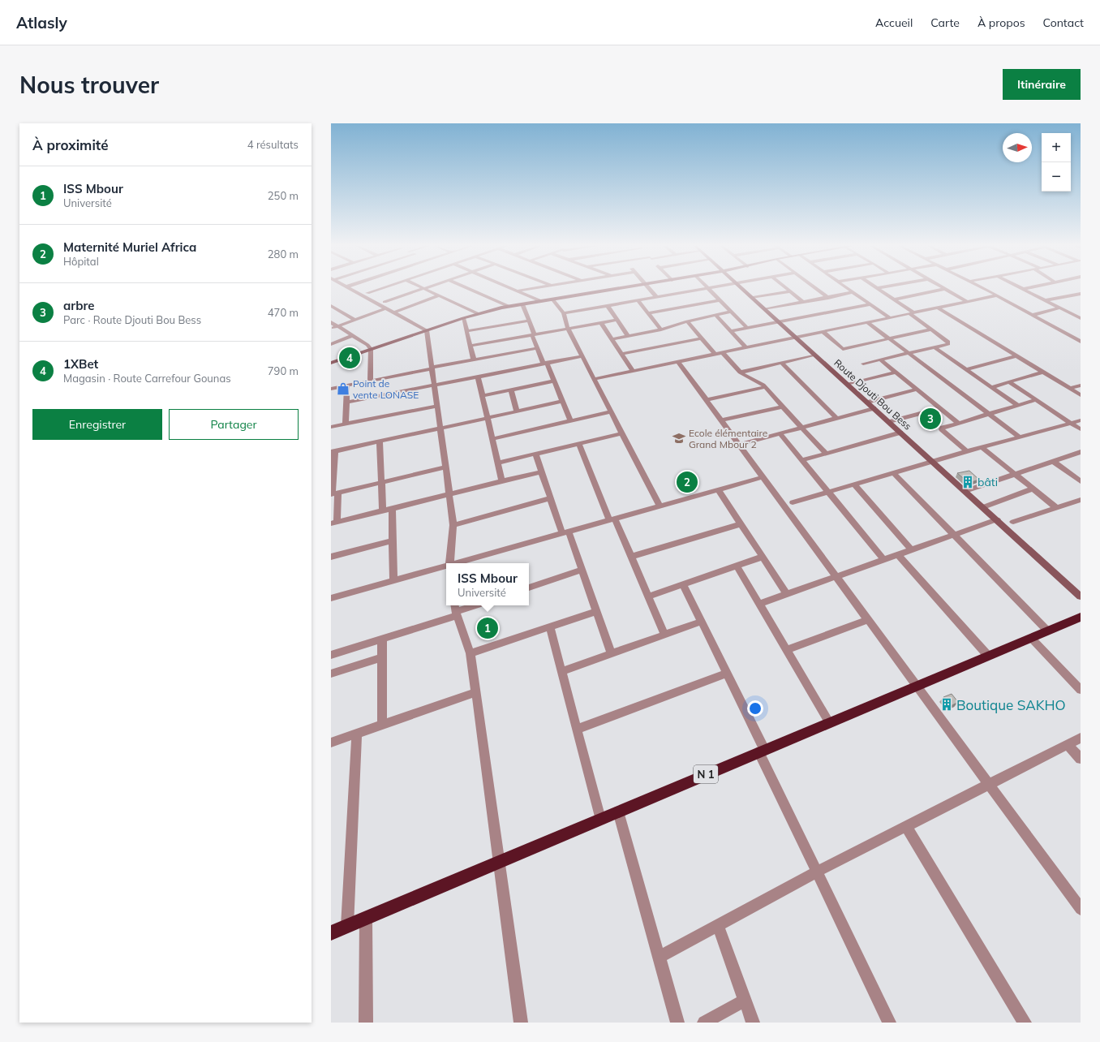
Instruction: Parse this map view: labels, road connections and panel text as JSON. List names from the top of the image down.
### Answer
{
  "streets": {
    "highway": ["N 1"],
    "main road": ["Route Djouti Bou Bess"]
  },
  "places": {
    "shop": ["Point de vente LONASE"],
    "school or university": ["Ecole élémentaire Grand Mbour 2"],
    "building": ["bâti", "Boutique SAKHO"]
  },
  "north": "right",
  "page": {
    "header": "Atlasly",
    "nav": [
      "Accueil",
      "Carte",
      "À propos",
      "Contact"
    ],
    "buttons": [
      "Itinéraire",
      ["Enregistrer", "Partager"]
    ],
    "title": "Nous trouver",
    "heading": ["À proximité", "4 résultats"],
    "map_buttons": ["+", "−"],
    "list": [
      {
        "mark": "1",
        "name": "ISS Mbour",
        "note": "Université",
        "value": "250 m"
      },
      {
        "mark": "2",
        "name": "Maternité Muriel Africa",
        "note": "Hôpital",
        "value": "280 m"
      },
      {
        "mark": "3",
        "name": "arbre",
        "note": "Parc · Route Djouti Bou Bess",
        "value": "470 m"
      },
      {
        "mark": "4",
        "name": "1XBet",
        "note": "Magasin · Route Carrefour Gounas",
        "value": "790 m"
      }
    ],
    "pins": [
      "4",
      "3",
      "2",
      "1"
    ],
    "popup": ["ISS Mbour", "Université"]
  }
}
